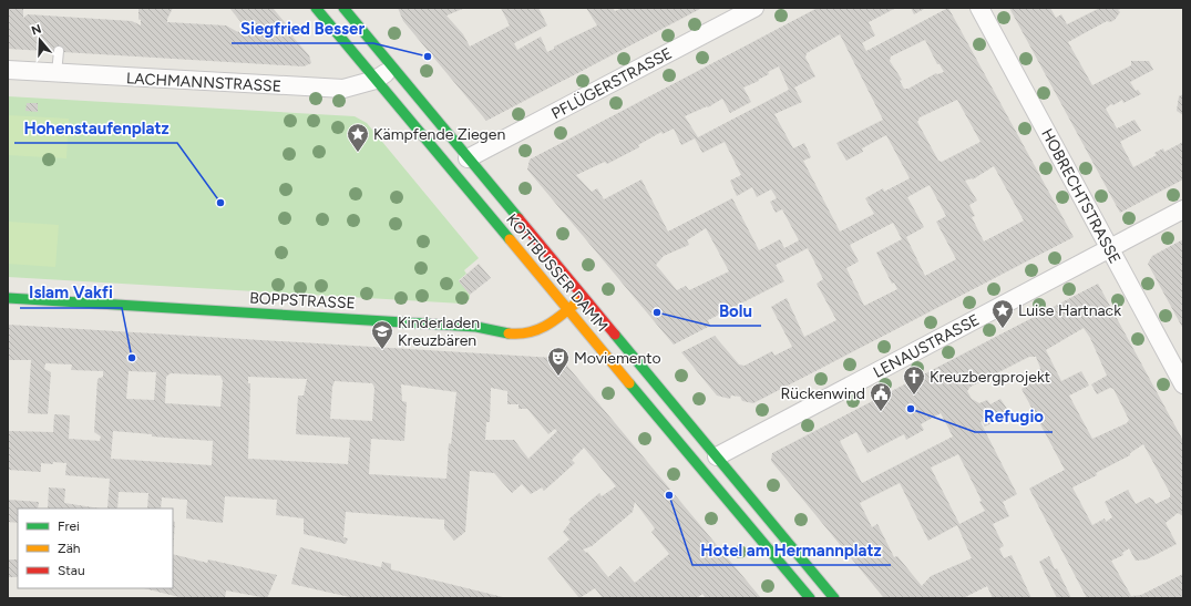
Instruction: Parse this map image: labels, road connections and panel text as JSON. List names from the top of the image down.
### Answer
{
  "streets": {
    "main road": ["KOTTBUSSER DAMM", "BOPPSTRASSE"],
    "street": [
      "LACHMANNSTRASSE",
      "PFLÜGERSTRASSE",
      "HOBRECHTSTRASSE",
      "LENAUSTRASSE"
    ]
  },
  "crossings": [
    ["LACHMANNSTRASSE", "KOTTBUSSER DAMM"],
    ["PFLÜGERSTRASSE", "KOTTBUSSER DAMM"],
    ["HOBRECHTSTRASSE", "LENAUSTRASSE"],
    ["KOTTBUSSER DAMM", "BOPPSTRASSE"],
    ["KOTTBUSSER DAMM", "LENAUSTRASSE"]
  ],
  "places": {
    "other": [
      "Siegfried Besser",
      "Hohenstaufenplatz",
      "Bolu",
      "Islam Vakfi",
      "Refugio",
      "Hotel am Hermannplatz"
    ],
    "place": ["Kämpfende Ziegen", "Luise Hartnack"],
    "school or university": ["Kinderladen Kreuzbären"],
    "theatre": ["Moviemento"],
    "church": ["Kreuzbergprojekt"],
    "public building": ["Rückenwind"]
  },
  "legend": ["Frei", "Zäh", "Stau"],
  "north": "top"
}
